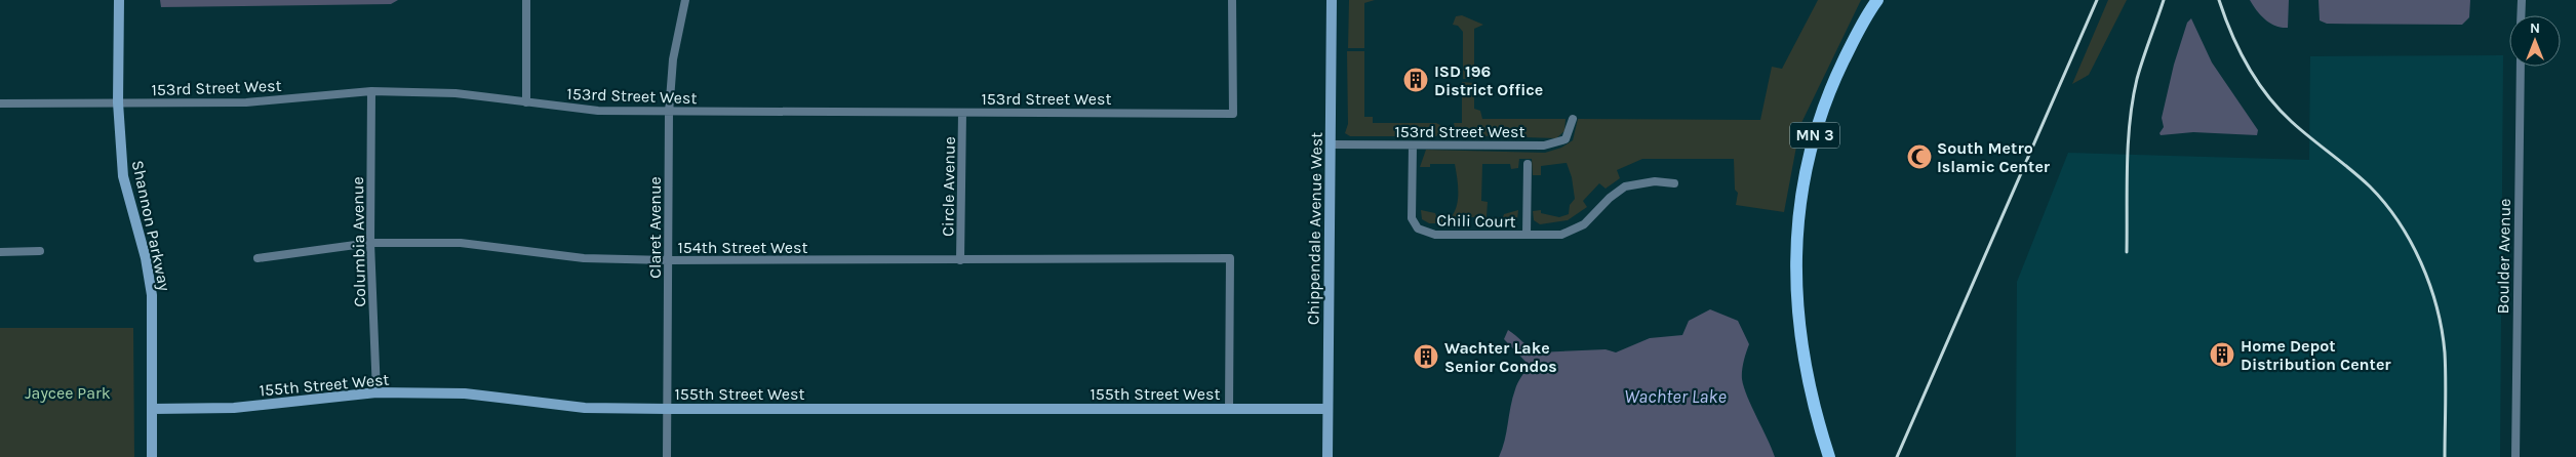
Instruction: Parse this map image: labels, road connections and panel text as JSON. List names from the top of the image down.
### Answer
{
  "streets": {
    "main road": ["MN 3"],
    "street": [
      "153rd Street West",
      "Circle Avenue",
      "Chili Court",
      "Shannon Parkway",
      "Claret Avenue",
      "Chippendale Avenue West",
      "Columbia Avenue",
      "154th Street West",
      "Boulder Avenue",
      "155th Street West"
    ]
  },
  "crossings": [
    ["153rd Street West", "Circle Avenue"],
    ["153rd Street West", "Chili Court"],
    ["153rd Street West", "Shannon Parkway"],
    ["153rd Street West", "Claret Avenue"],
    ["153rd Street West", "Chippendale Avenue West"],
    ["153rd Street West", "Columbia Avenue"],
    ["Circle Avenue", "154th Street West"],
    ["Shannon Parkway", "155th Street West"],
    ["Claret Avenue", "154th Street West"],
    ["Claret Avenue", "155th Street West"],
    ["Chippendale Avenue West", "155th Street West"],
    ["Columbia Avenue", "154th Street West"],
    ["Columbia Avenue", "155th Street West"],
    ["154th Street West", "155th Street West"]
  ],
  "water": ["Wachter Lake"],
  "parks": ["Jaycee Park"],
  "places": {
    "building": ["ISD 196 District Office", "Home Depot Distribution Center", "Wachter Lake Senior Condos"],
    "mosque": ["South Metro Islamic Center"]
  },
  "north": "top"
}
